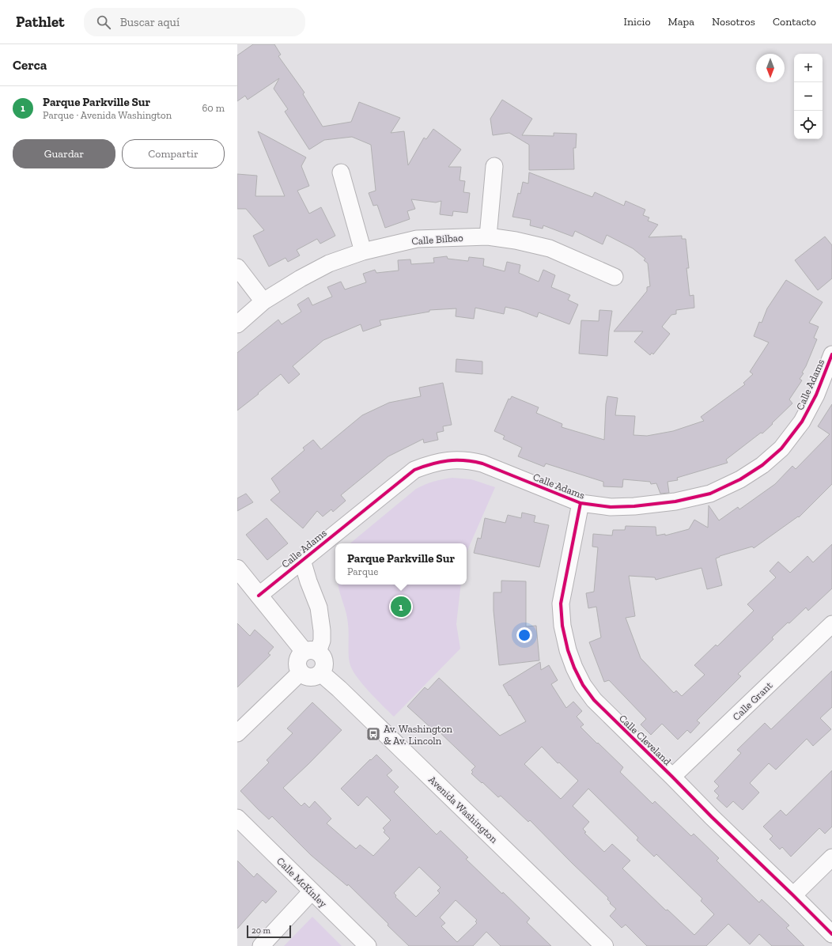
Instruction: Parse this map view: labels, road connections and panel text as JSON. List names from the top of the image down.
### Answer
{
  "streets": {
    "street": [
      "Calle Bilbao",
      "Calle Adams",
      "Calle Grant",
      "Calle Cleveland",
      "Avenida Washington",
      "Calle McKinley"
    ]
  },
  "crossings": [
    ["Calle Adams", "Calle Cleveland"],
    ["Calle Grant", "Calle Cleveland"]
  ],
  "places": {
    "bus stop": ["Av. Washington & Av. Lincoln"]
  },
  "scale_bar": "20 m",
  "north": "bottom",
  "page": {
    "header": "Pathlet",
    "search": "Buscar aquí",
    "nav": [
      "Inicio",
      "Mapa",
      "Nosotros",
      "Contacto"
    ],
    "heading": "Cerca",
    "map_buttons": ["+", "−"],
    "list": [
      {
        "mark": "1",
        "name": "Parque Parkville Sur",
        "note": "Parque · Avenida Washington",
        "value": "60 m"
      }
    ],
    "buttons": ["Guardar", "Compartir"],
    "popup": ["Parque Parkville Sur", "Parque"],
    "pins": "1",
    "scale": "20 m"
  }
}
